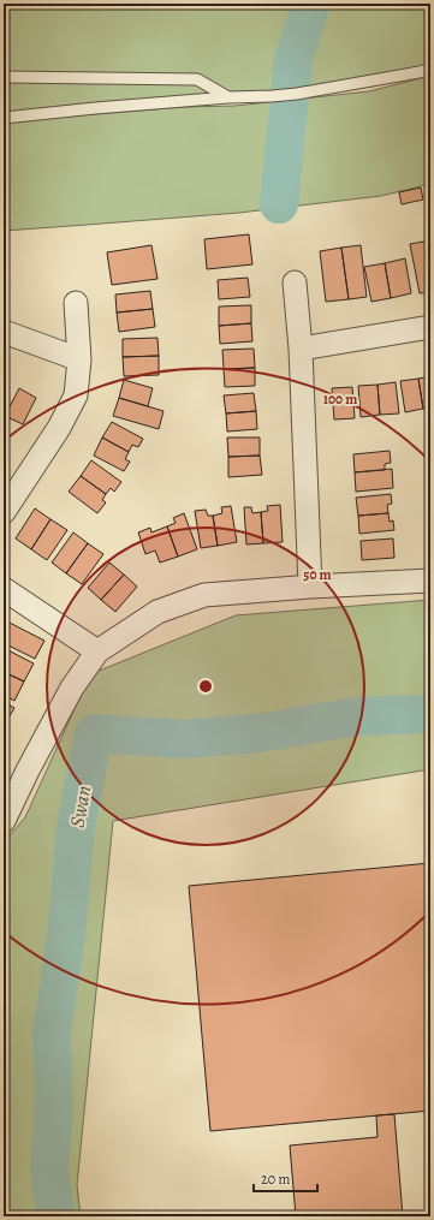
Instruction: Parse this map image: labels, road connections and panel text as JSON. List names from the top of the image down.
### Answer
{
  "water": ["Swan"],
  "scale_bar": "20 m",
  "rings": ["100 m", "50 m"]
}
